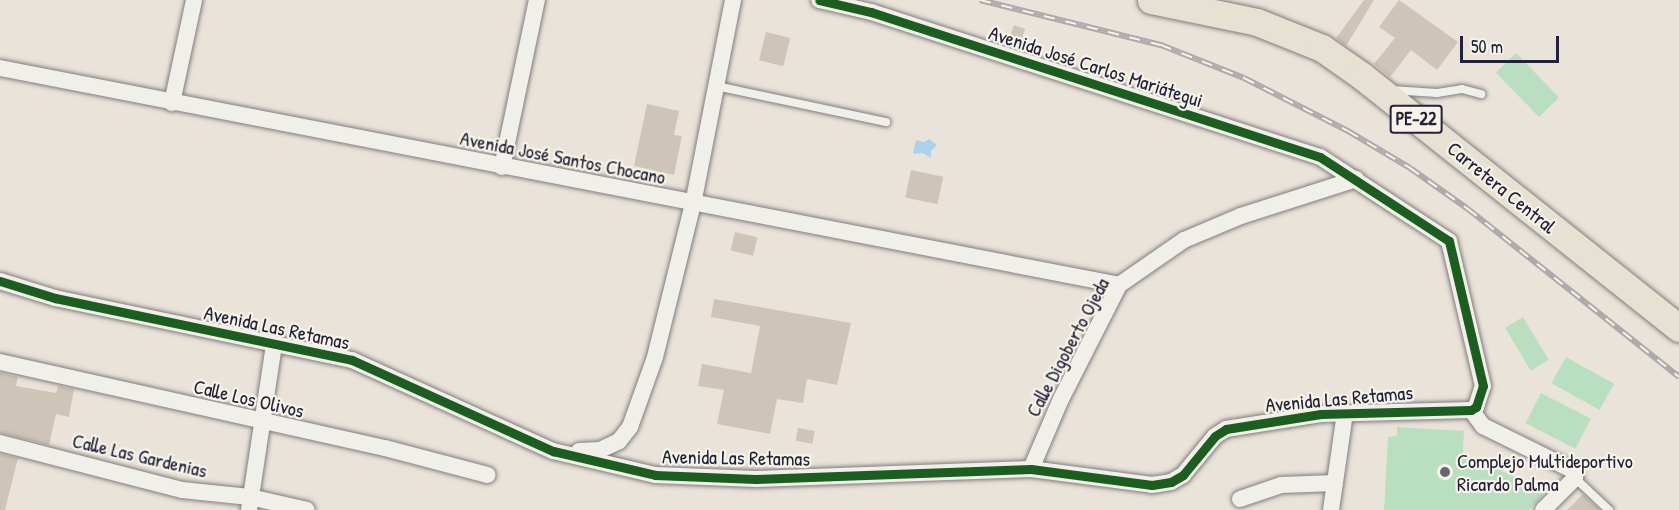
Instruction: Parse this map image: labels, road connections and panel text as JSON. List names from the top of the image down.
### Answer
{
  "streets": {
    "highway": ["PE-22", "Carretera Central"],
    "street": [
      "Avenida José Carlos Mariátegui",
      "Avenida José Santos Chocano",
      "Avenida Las Retamas",
      "Calle Digoberto Ojeda",
      "Calle Los Olivos",
      "Calle Las Gardenias"
    ]
  },
  "crossings": [
    ["Avenida José Carlos Mariátegui", "Avenida Las Retamas"],
    ["Avenida José Carlos Mariátegui", "Calle Digoberto Ojeda"],
    ["Avenida José Santos Chocano", "Calle Digoberto Ojeda"],
    ["Avenida Las Retamas", "Calle Digoberto Ojeda"]
  ],
  "places": ["Complejo Multideportivo Ricardo Palma"],
  "scale_bar": "50 m"
}
